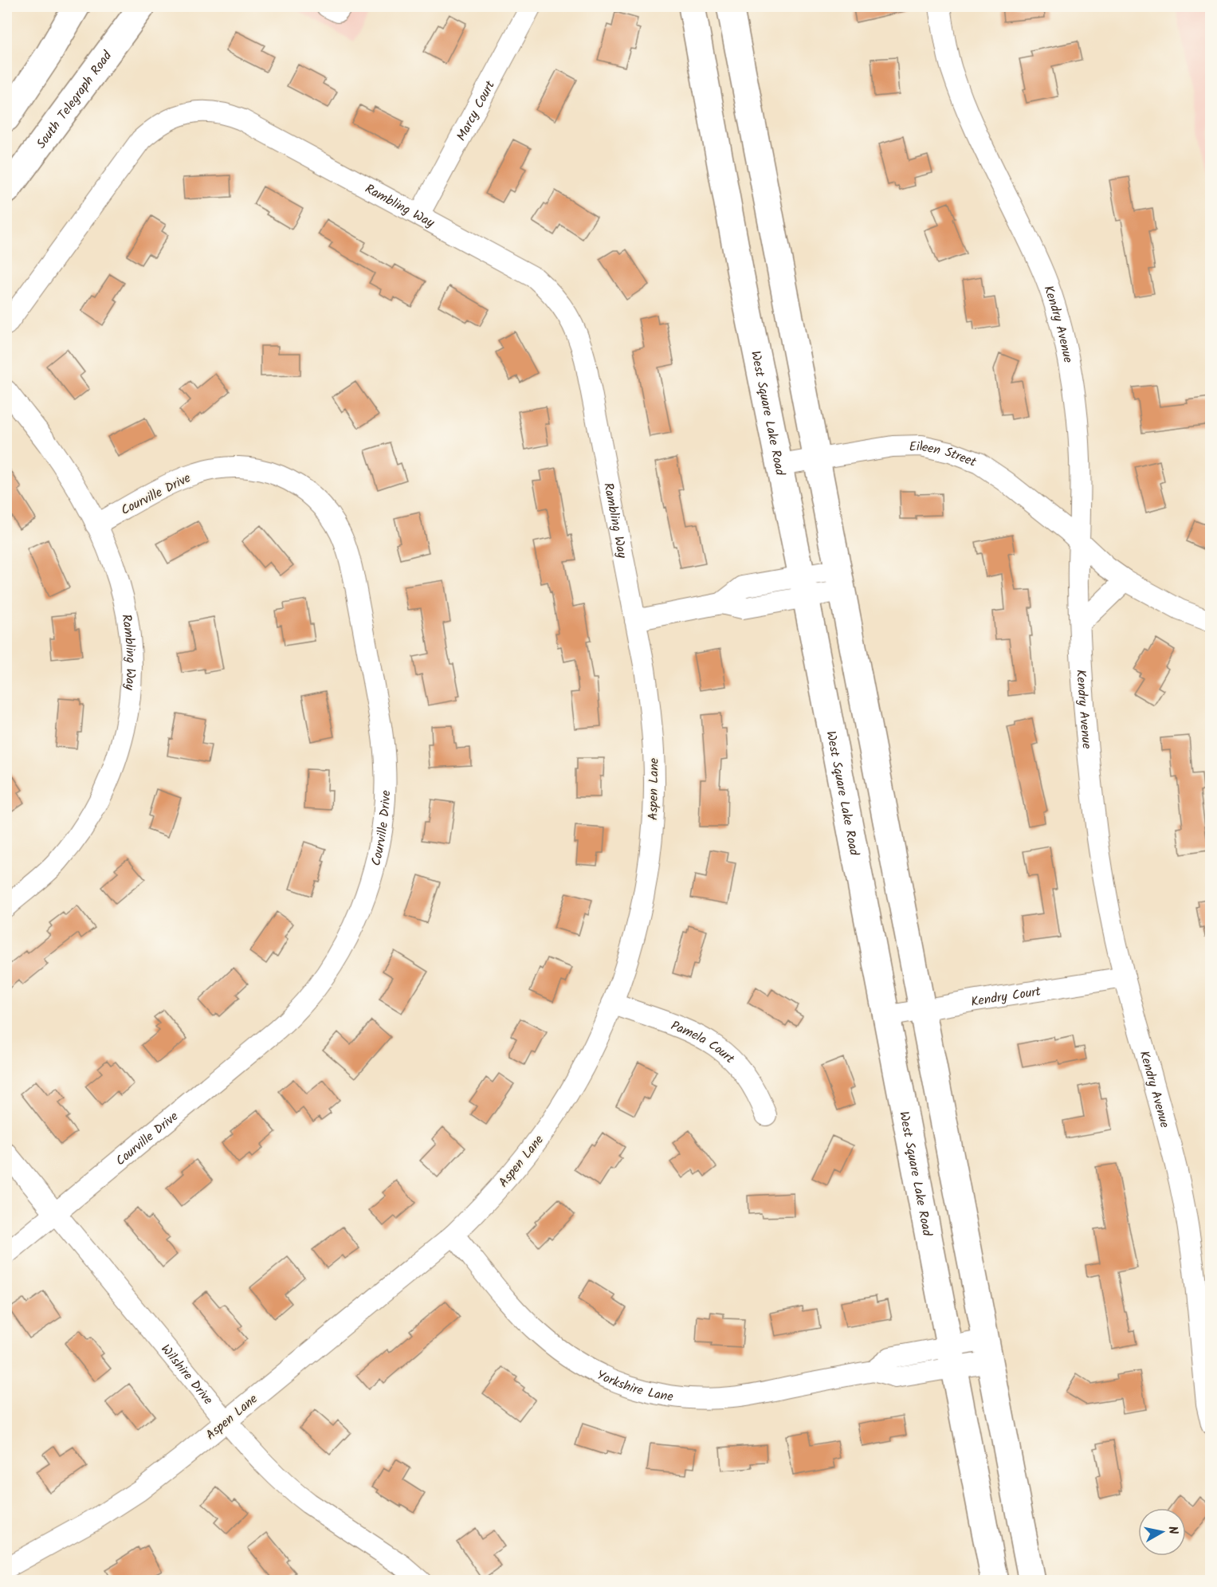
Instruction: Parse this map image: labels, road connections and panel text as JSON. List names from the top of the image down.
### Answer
{
  "streets": {
    "highway": ["South Telegraph Road", "West Square Lake Road"],
    "street": [
      "Marcy Court",
      "Rambling Way",
      "Kendry Avenue",
      "Eileen Street",
      "Courville Drive",
      "Aspen Lane",
      "Kendry Court",
      "Pamela Court",
      "Wilshire Drive",
      "Yorkshire Lane"
    ]
  },
  "crossings": [
    ["Marcy Court", "Rambling Way"],
    ["Rambling Way", "Courville Drive"],
    ["Rambling Way", "Aspen Lane"],
    ["Kendry Avenue", "Eileen Street"],
    ["Kendry Avenue", "Kendry Court"],
    ["West Square Lake Road", "Eileen Street"],
    ["West Square Lake Road", "Kendry Court"],
    ["West Square Lake Road", "Yorkshire Lane"],
    ["Courville Drive", "Wilshire Drive"],
    ["Aspen Lane", "Pamela Court"],
    ["Aspen Lane", "Wilshire Drive"],
    ["Aspen Lane", "Yorkshire Lane"]
  ],
  "north": "right"
}
